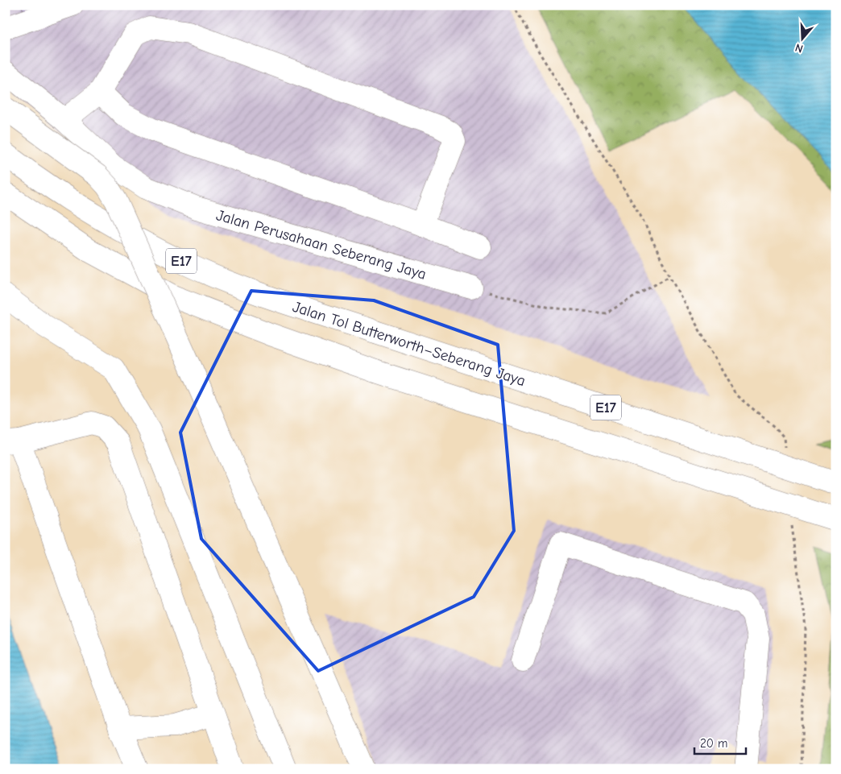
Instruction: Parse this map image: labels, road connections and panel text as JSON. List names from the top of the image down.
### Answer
{
  "streets": {
    "main road": ["Jalan Perusahaan Seberang Jaya", "E17", "Jalan Tol Butterworth–Seberang Jaya"]
  },
  "scale_bar": "20 m",
  "north": "bottom"
}
